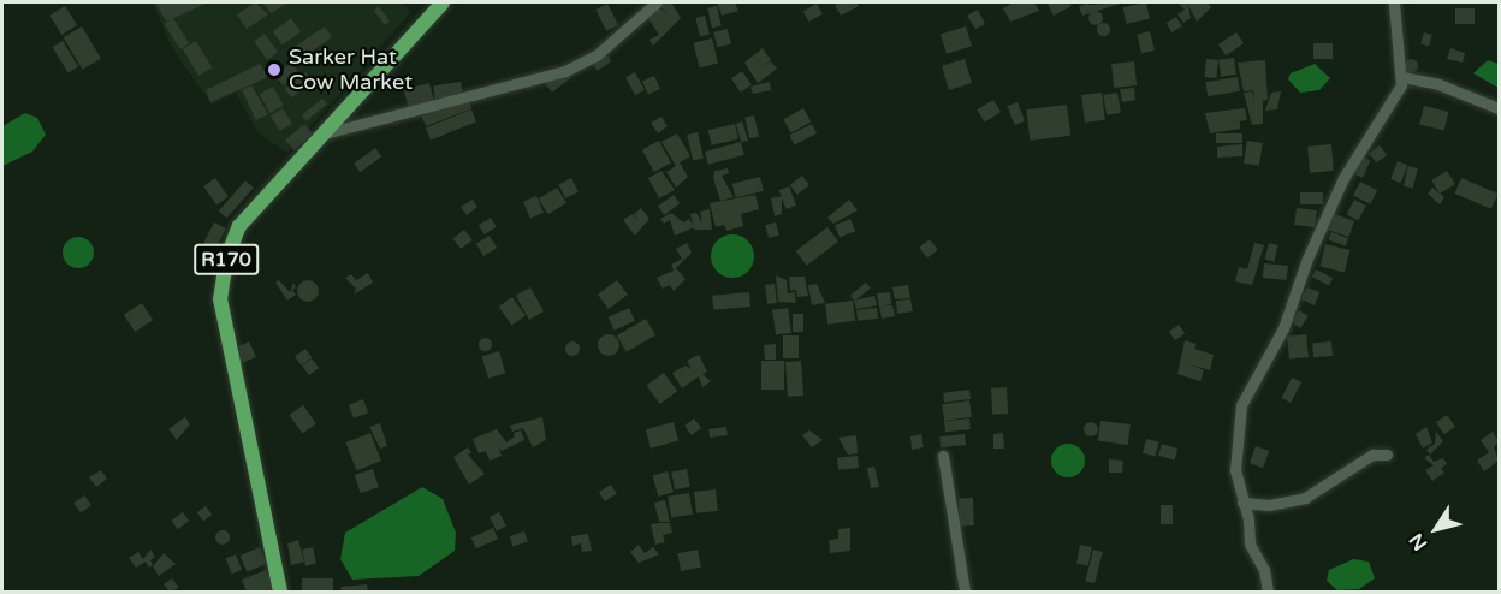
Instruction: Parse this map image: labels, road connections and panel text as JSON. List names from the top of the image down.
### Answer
{
  "streets": {
    "main road": ["R170"]
  },
  "places": ["Sarker Hat Cow Market"],
  "north": "bottom left"
}
